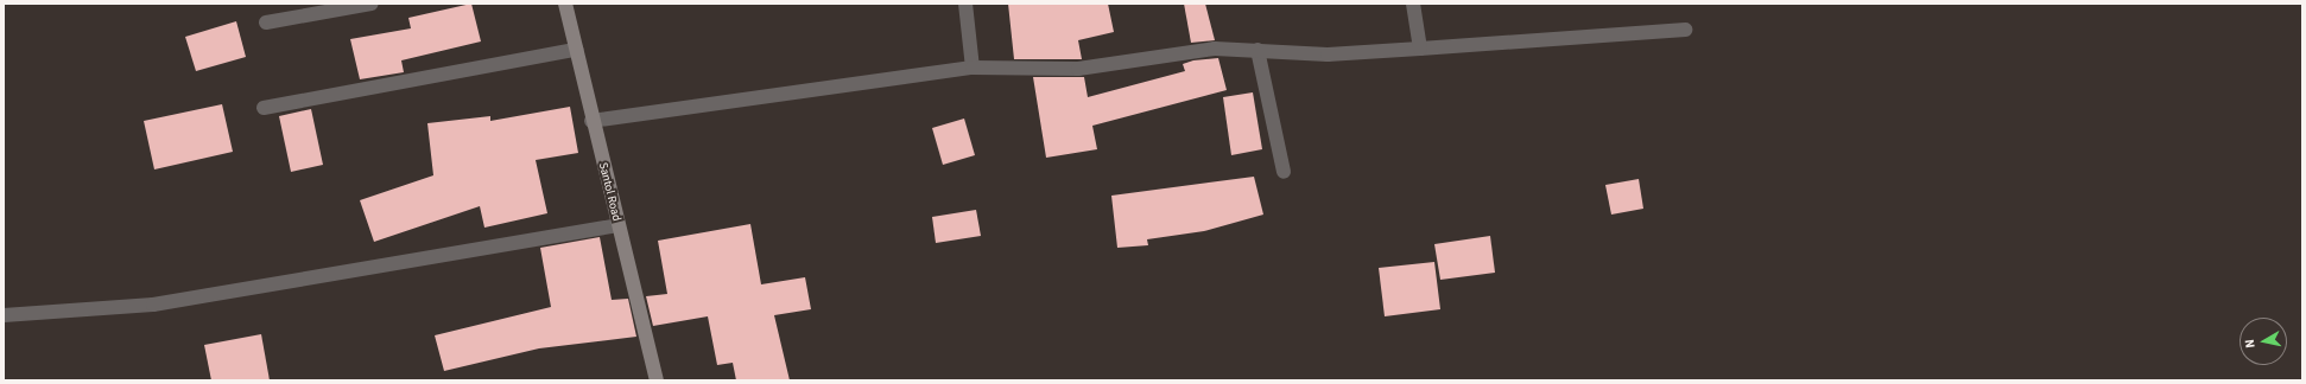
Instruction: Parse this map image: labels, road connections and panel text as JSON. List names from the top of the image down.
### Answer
{
  "streets": {
    "street": ["Santol Road"]
  },
  "north": "left"
}
